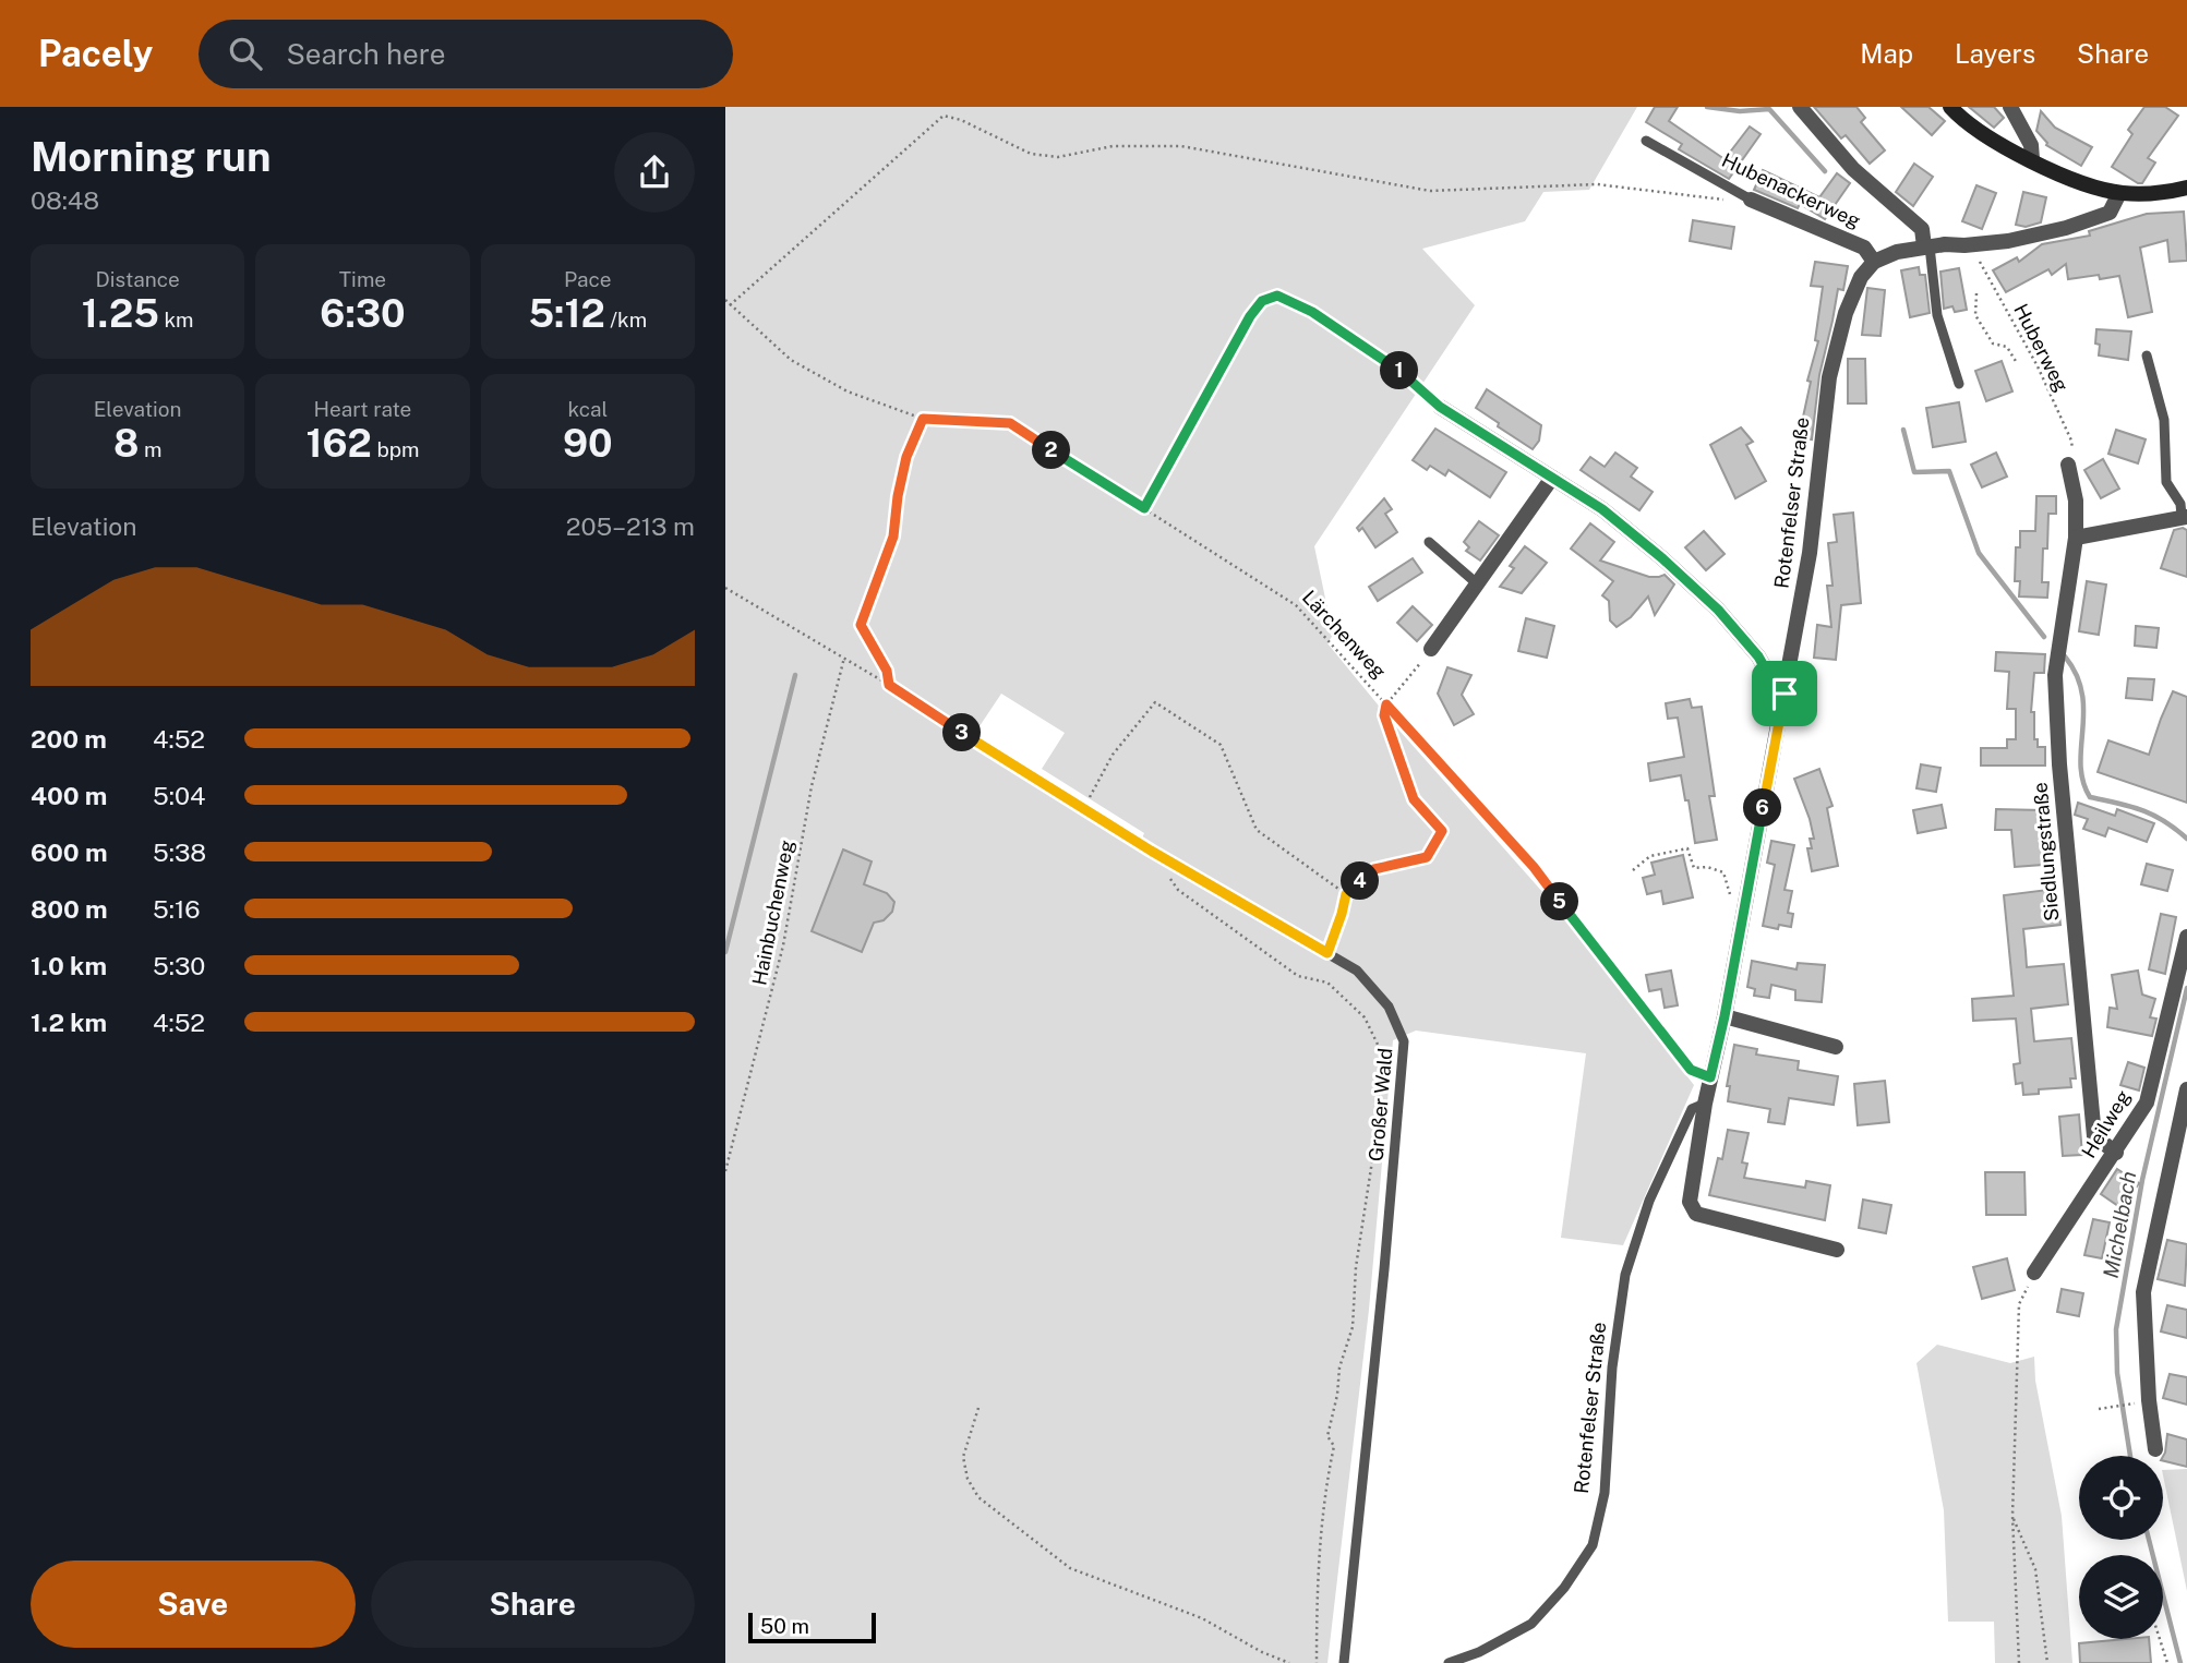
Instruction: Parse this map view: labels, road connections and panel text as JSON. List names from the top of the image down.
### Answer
{
  "streets": {
    "street": [
      "Hubenackerweg",
      "Rotenfelser Straße",
      "Siedlungstraße",
      "Heilweg"
    ],
    "lane": ["Großer Wald"],
    "path": ["Huberweg", "Lärchenweg", "Hainbuchenweg"]
  },
  "crossings": [
    ["Hubenackerweg", "Rotenfelser Straße"],
    ["Huberweg", "Siedlungstraße"],
    ["Siedlungstraße", "Heilweg"]
  ],
  "water": ["Michelbach"],
  "scale_bar": "50 m",
  "page": {
    "header": "Pacely",
    "search": "Search here",
    "nav": ["Map", "Layers", "Share"],
    "heading": ["Morning run", "08:48"],
    "stats": [
      ["Distance", "1.25 km"],
      ["Time", "6:30"],
      ["Pace", "5:12 /km"],
      ["Elevation", "8 m"],
      ["Heart rate", "162 bpm"],
      ["kcal", "90"]
    ],
    "pins": [
      "1",
      "2",
      "3",
      "6",
      "4",
      "5"
    ],
    "chart": ["Elevation", "205–213 m"],
    "list": [
      {
        "name": "200 m",
        "note": "4:52"
      },
      {
        "name": "400 m",
        "note": "5:04"
      },
      {
        "name": "600 m",
        "note": "5:38"
      },
      {
        "name": "800 m",
        "note": "5:16"
      },
      {
        "name": "1.0 km",
        "note": "5:30"
      },
      {
        "name": "1.2 km",
        "note": "4:52"
      }
    ],
    "buttons": ["Save", "Share"],
    "scale": "50 m"
  }
}
